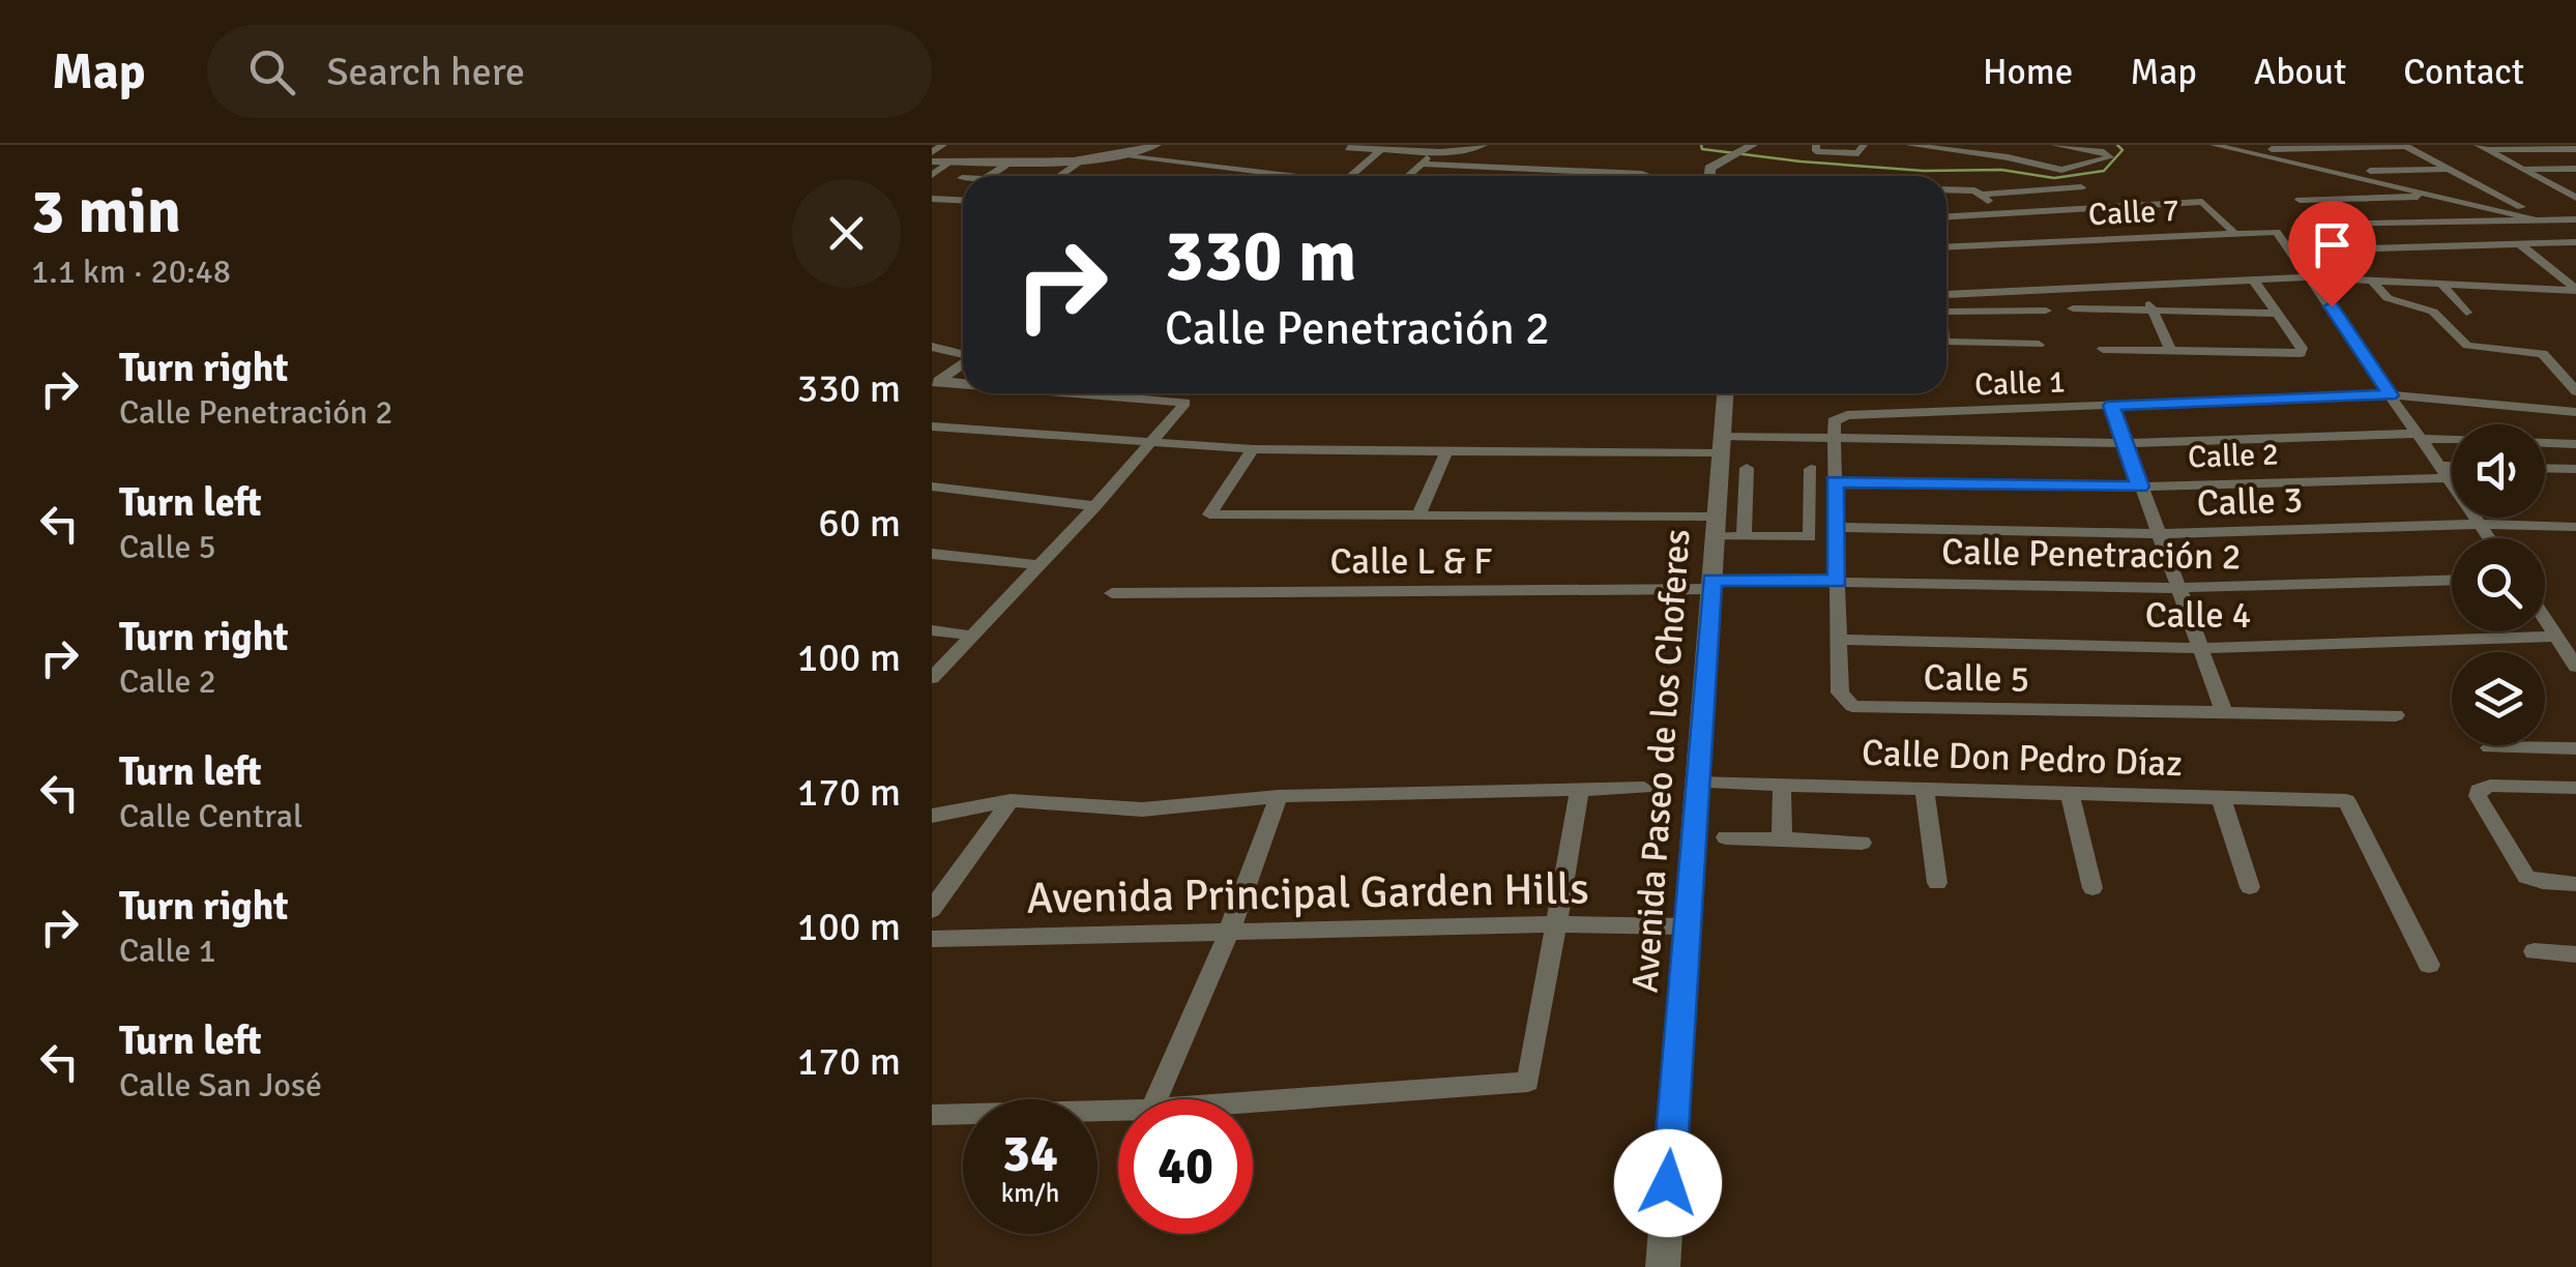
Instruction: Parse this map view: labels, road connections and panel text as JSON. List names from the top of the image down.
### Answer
{
  "streets": {
    "street": [
      "Calle 7",
      "Calle 1",
      "Calle 2",
      "Calle 3",
      "Calle Penetración 2",
      "Calle L & F",
      "Calle 4",
      "Calle 5",
      "Calle Don Pedro Díaz",
      "Avenida Paseo de los Choferes",
      "Avenida Principal Garden Hills"
    ]
  },
  "crossings": [
    ["Calle 1", "Calle 5"],
    ["Calle 2", "Calle 5"],
    ["Calle 3", "Calle 5"],
    ["Calle Penetración 2", "Calle L & F"],
    ["Calle Penetración 2", "Calle 5"],
    ["Calle Penetración 2", "Avenida Paseo de los Choferes"],
    ["Calle L & F", "Avenida Paseo de los Choferes"],
    ["Calle 4", "Calle 5"],
    ["Calle Don Pedro Díaz", "Avenida Paseo de los Choferes"],
    ["Avenida Paseo de los Choferes", "Avenida Principal Garden Hills"]
  ],
  "page": {
    "header": "Map",
    "search": "Search here",
    "nav": [
      "Home",
      "Map",
      "About",
      "Contact"
    ],
    "heading": ["3 min", "1.1 km · 20:48"],
    "turn": ["330 m", "Calle Penetración 2"],
    "list": [
      {
        "name": "Turn right",
        "note": "Calle Penetración 2",
        "value": "330 m"
      },
      {
        "name": "Turn left",
        "note": "Calle 5",
        "value": "60 m"
      },
      {
        "name": "Turn right",
        "note": "Calle 2",
        "value": "100 m"
      },
      {
        "name": "Turn left",
        "note": "Calle Central",
        "value": "170 m"
      },
      {
        "name": "Turn right",
        "note": "Calle 1",
        "value": "100 m"
      },
      {
        "name": "Turn left",
        "note": "Calle San José",
        "value": "170 m"
      }
    ],
    "speed": "34 km/h",
    "limit": "40"
  }
}
